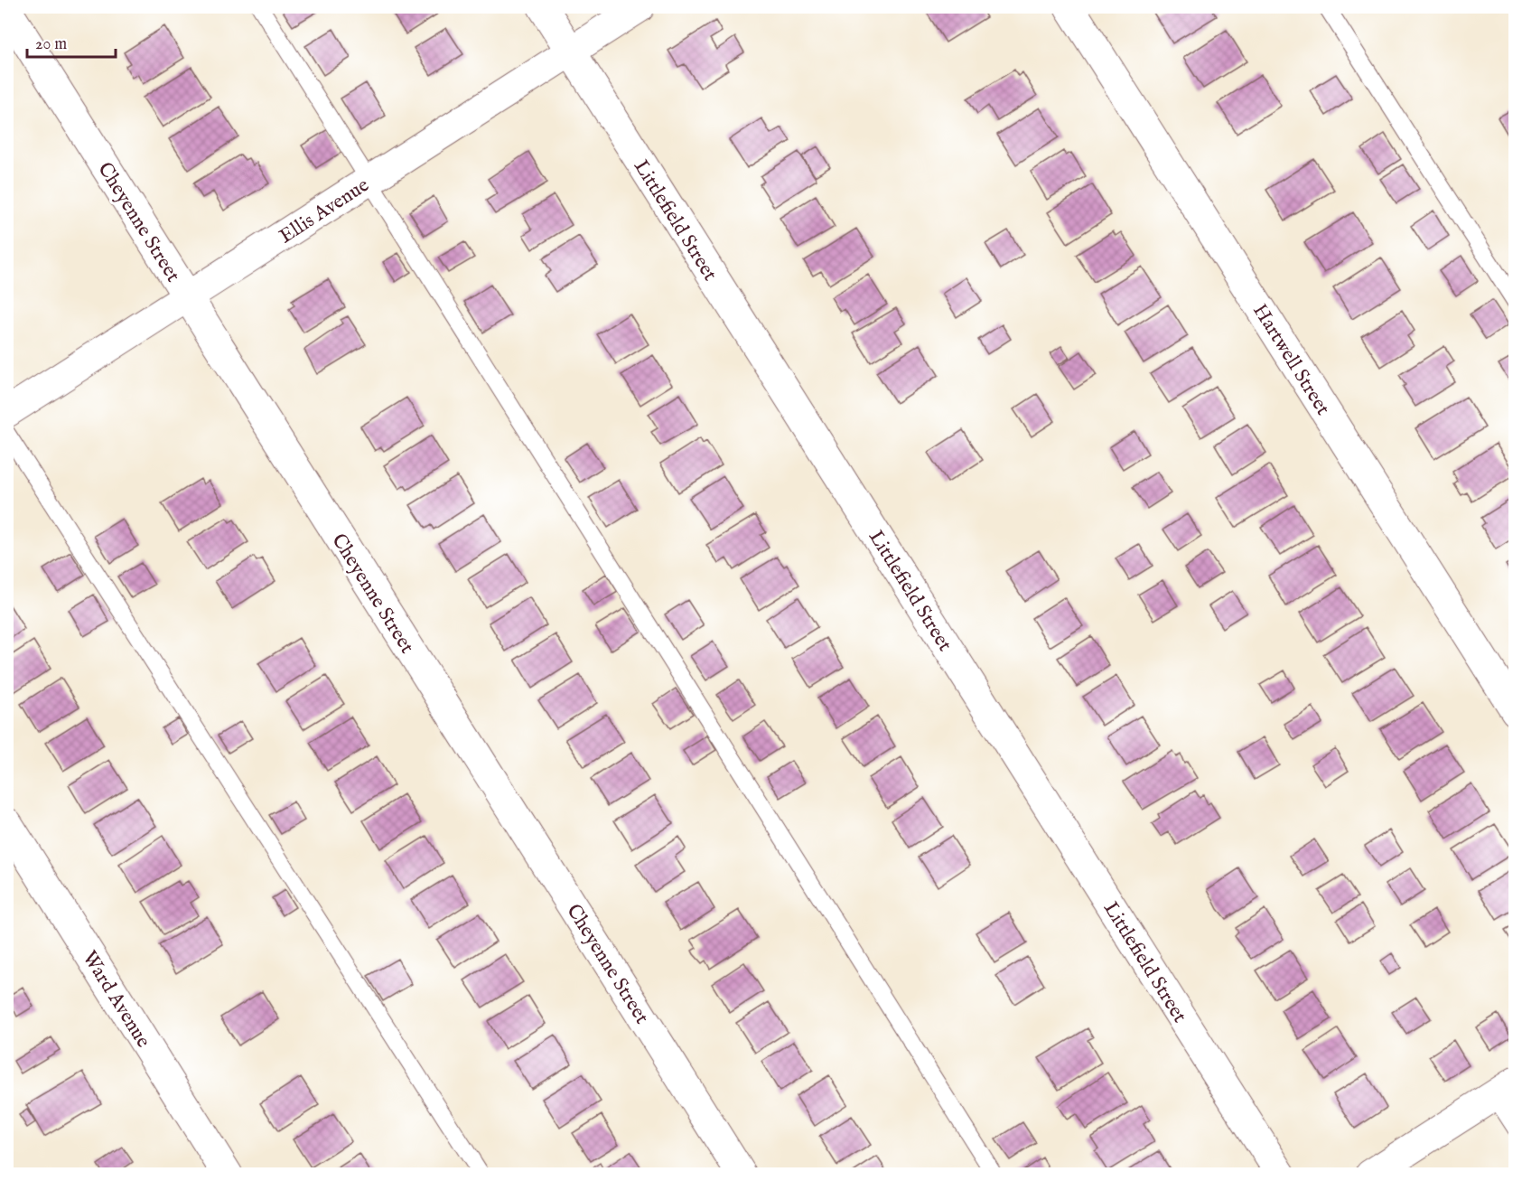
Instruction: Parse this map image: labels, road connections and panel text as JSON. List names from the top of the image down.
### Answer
{
  "streets": {
    "street": [
      "Ellis Avenue",
      "Littlefield Street",
      "Cheyenne Street",
      "Hartwell Street",
      "Ward Avenue"
    ]
  },
  "crossings": [
    ["Ellis Avenue", "Littlefield Street"],
    ["Ellis Avenue", "Cheyenne Street"]
  ],
  "scale_bar": "20 m"
}
